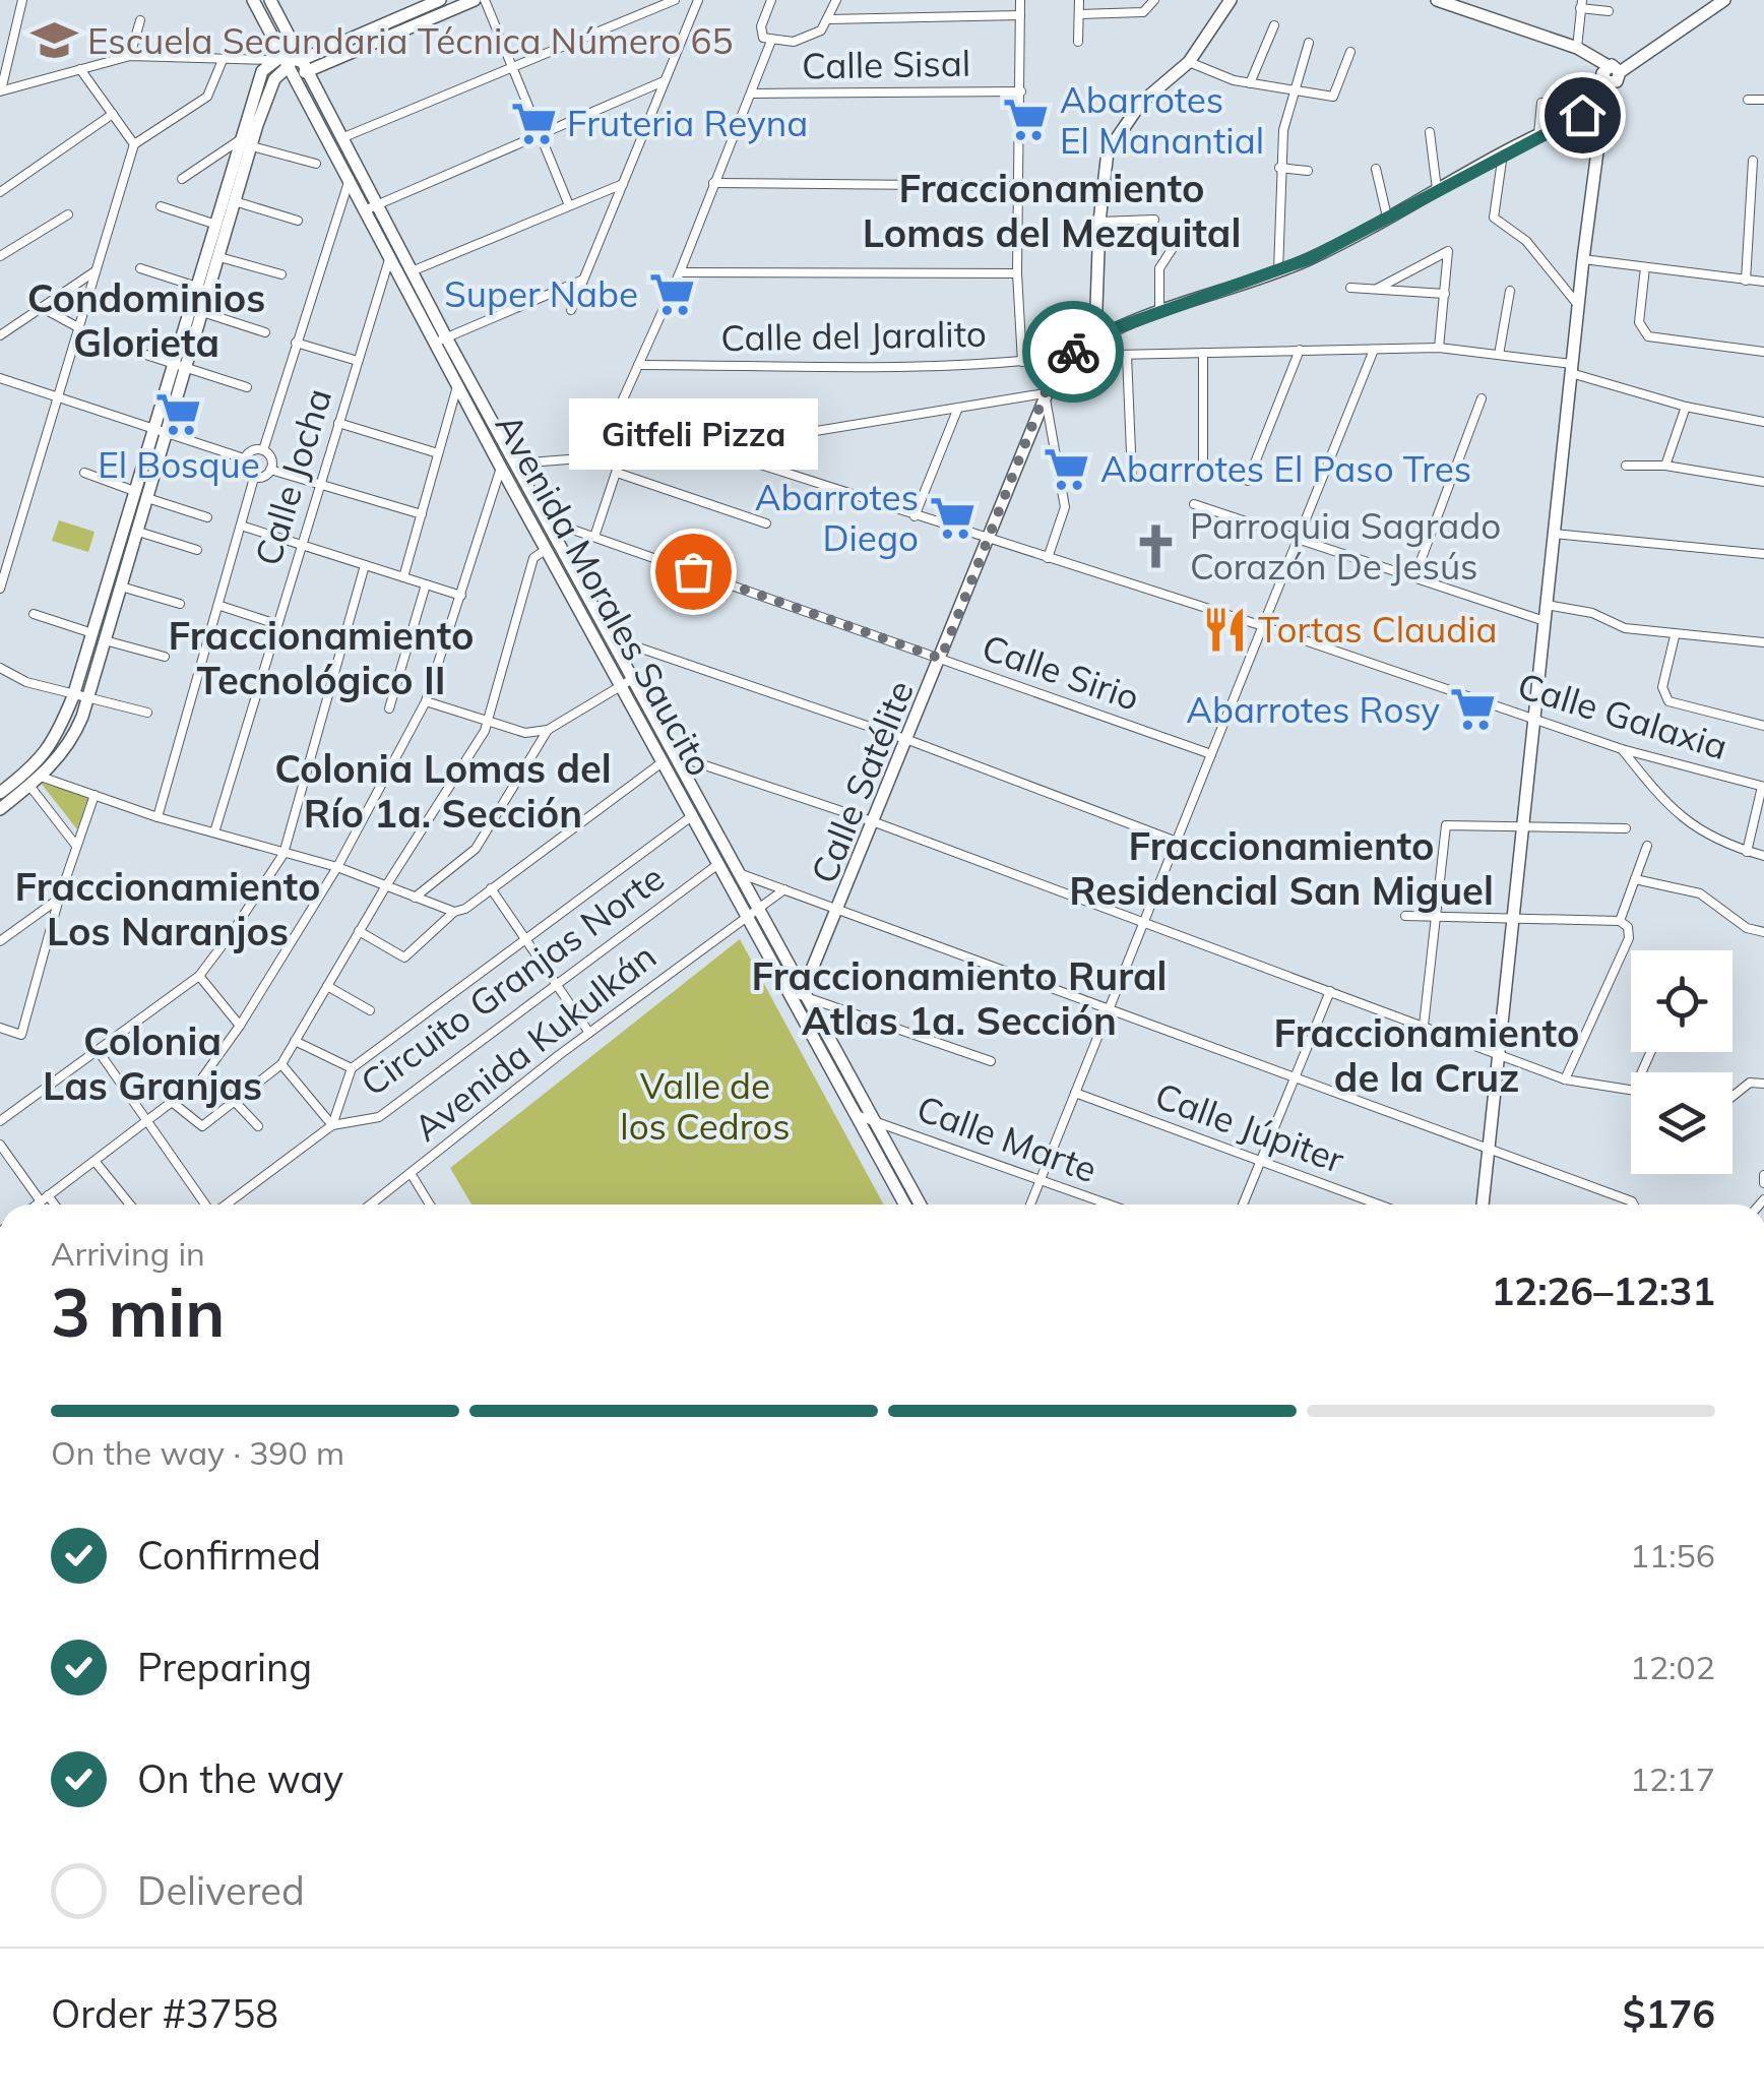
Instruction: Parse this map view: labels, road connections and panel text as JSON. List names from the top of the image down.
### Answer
{
  "streets": {
    "street": [
      "Calle Sisal",
      "Calle del Jaralito",
      "Calle Jocha",
      "Avenida Morales Saucito",
      "Calle Sirio",
      "Calle Galaxia",
      "Calle Satélite",
      "Circuito Granjas Norte",
      "Avenida Kukulkán",
      "Calle Júpiter",
      "Calle Marte"
    ]
  },
  "crossings": [
    ["Calle del Jaralito", "Calle Satélite"],
    ["Calle Jocha", "Avenida Morales Saucito"],
    ["Avenida Morales Saucito", "Calle Sirio"],
    ["Avenida Morales Saucito", "Calle Satélite"],
    ["Avenida Morales Saucito", "Circuito Granjas Norte"],
    ["Avenida Morales Saucito", "Avenida Kukulkán"],
    ["Avenida Morales Saucito", "Calle Marte"],
    ["Calle Sirio", "Calle Satélite"],
    ["Calle Galaxia", "Calle Satélite"]
  ],
  "districts": [
    "Fraccionamiento Lomas del Mezquital",
    "Condominios Glorieta",
    "Fraccionamiento Tecnológico II",
    "Colonia Lomas del Río 1a. Sección",
    "Fraccionamiento Residencial San Miguel",
    "Fraccionamiento Los Naranjos",
    "Fraccionamiento Rural Atlas 1a. Sección",
    "Fraccionamiento de la Cruz",
    "Colonia Las Granjas"
  ],
  "parks": ["Valle de los Cedros"],
  "places": {
    "school or university": ["Escuela Secundaria Técnica Número 65"],
    "supermarket": [
      "Abarrotes El Manantial",
      "Fruteria Reyna",
      "Super Nabe",
      "El Bosque",
      "Abarrotes El Paso Tres",
      "Abarrotes Diego",
      "Abarrotes Rosy"
    ],
    "church": ["Parroquia Sagrado Corazón De Jesús"],
    "other": ["Gitfeli Pizza"],
    "restaurant": ["Tortas Claudia"]
  },
  "page": {
    "bubble": "Gitfeli Pizza",
    "heading": ["3 min", "Arriving in", "12:26–12:31"],
    "panel": ["Order #3758", "$176"],
    "bar": "On the way · 390 m",
    "list": [
      ["Confirmed", "11:56"],
      ["Preparing", "12:02"],
      ["On the way", "12:17"],
      "Delivered"
    ]
  }
}
